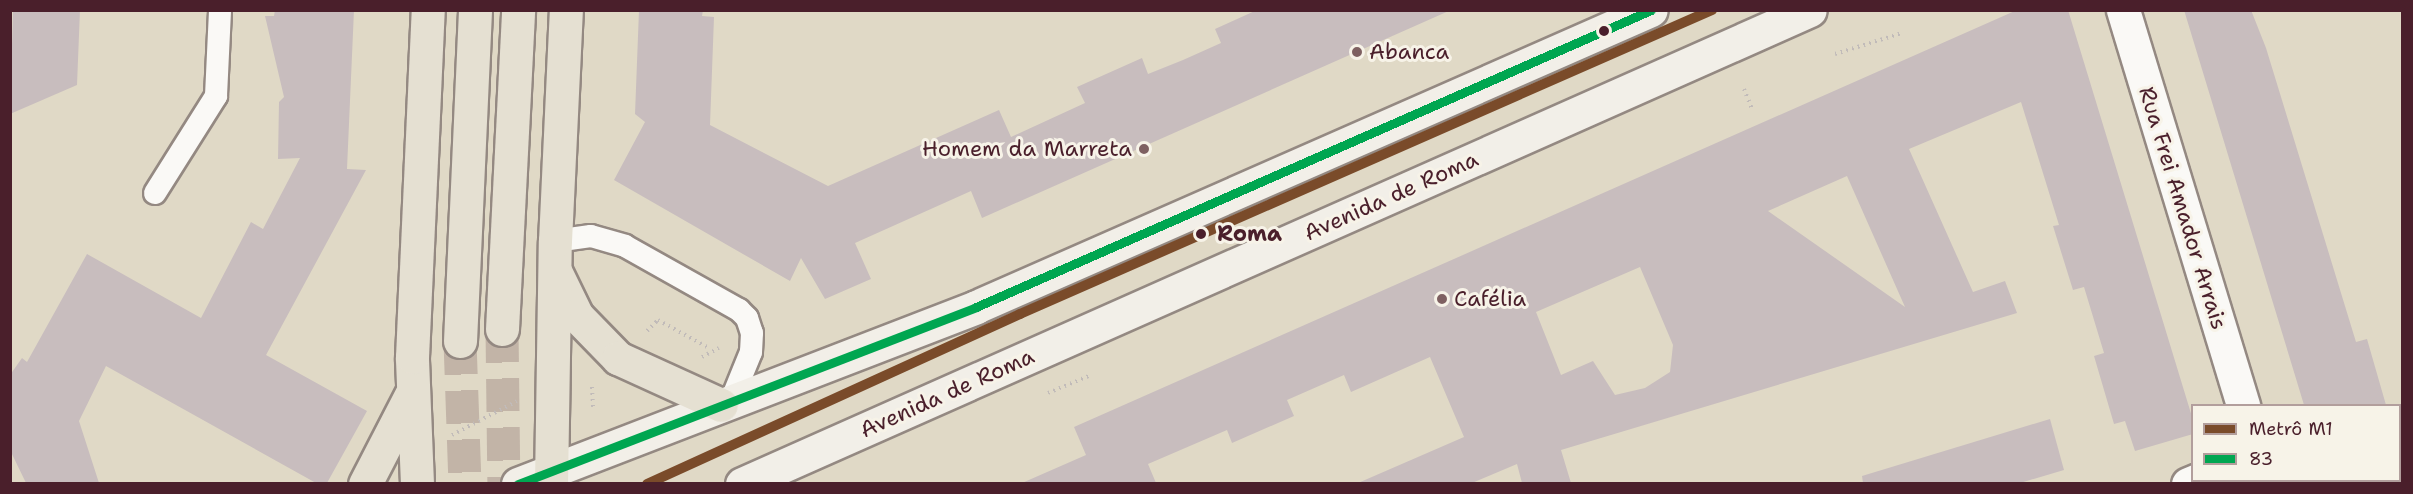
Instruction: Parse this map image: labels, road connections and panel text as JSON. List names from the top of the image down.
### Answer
{
  "streets": {
    "main road": ["Avenida de Roma"],
    "street": ["Rua Frei Amador Arrais"]
  },
  "places": [
    "Abanca",
    "Homem da Marreta",
    "Roma",
    "Cafélia"
  ],
  "lines": ["metro line M1", "transit line 83"],
  "legend": ["Metrô M1", "83"]
}
